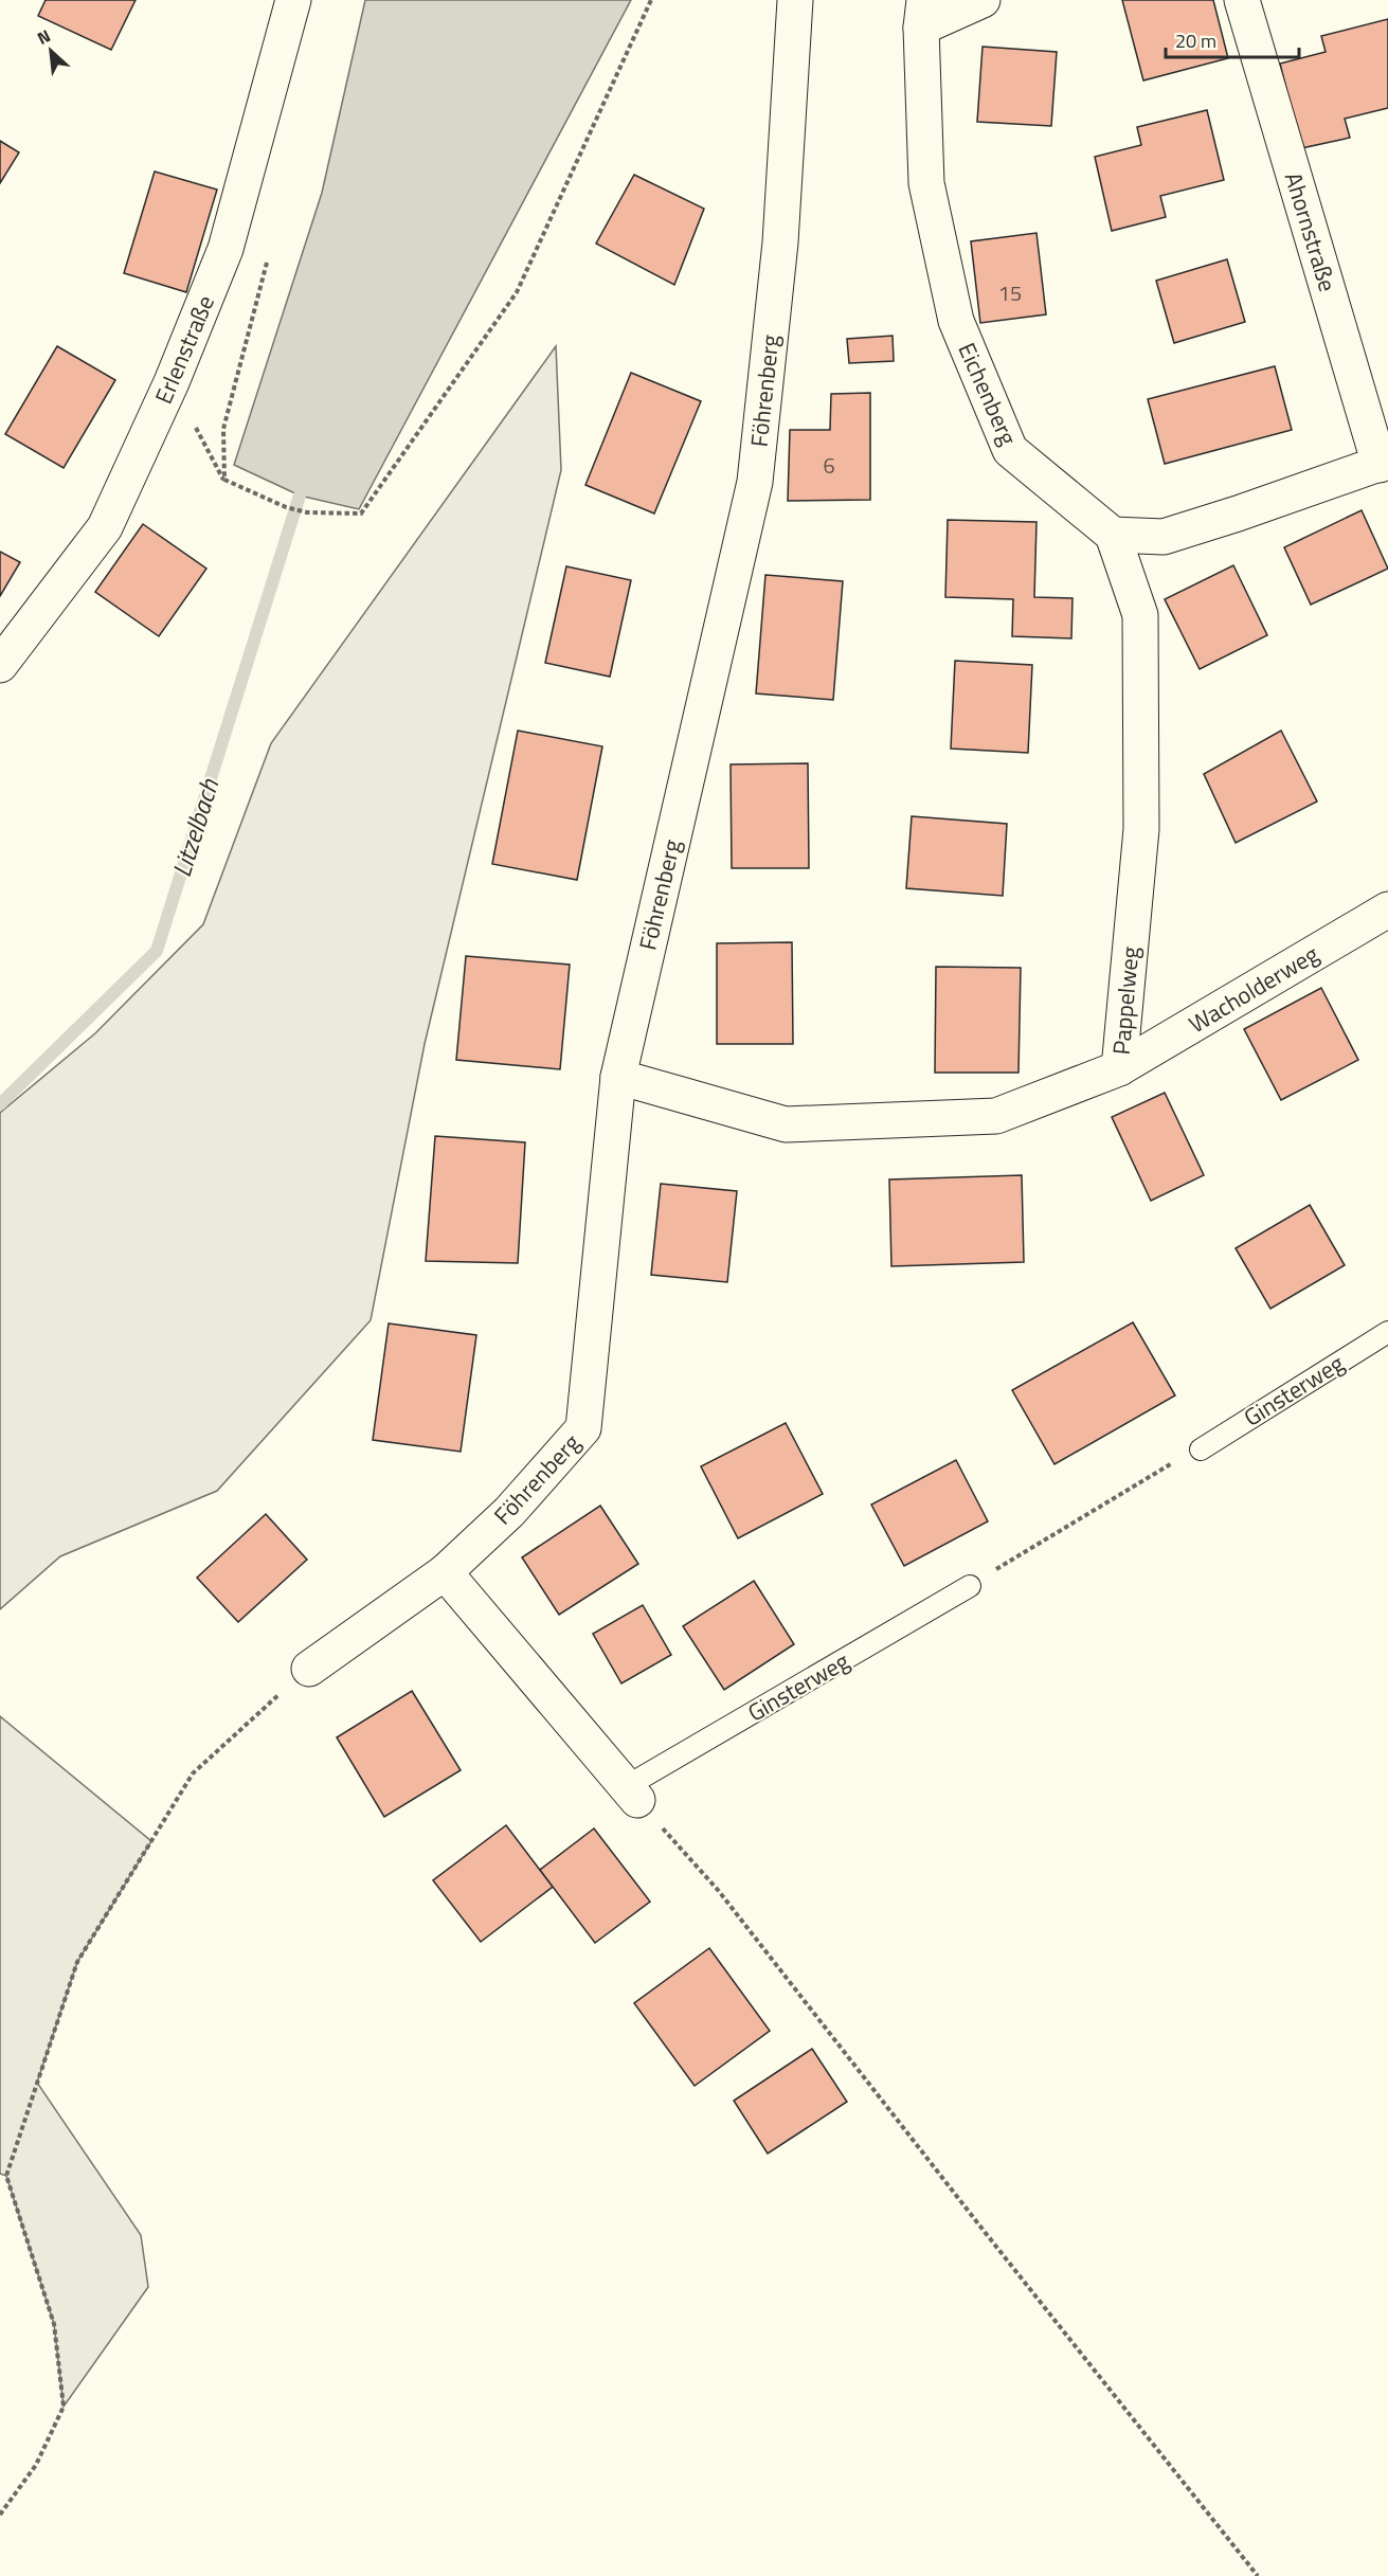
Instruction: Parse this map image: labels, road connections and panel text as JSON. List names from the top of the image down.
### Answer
{
  "streets": {
    "street": [
      "Ahornstraße",
      "Erlenstraße",
      "Föhrenberg",
      "Eichenberg",
      "Wacholderweg",
      "Pappelweg"
    ],
    "lane": ["Ginsterweg"]
  },
  "crossings": [
    ["Föhrenberg", "Pappelweg"],
    ["Eichenberg", "Pappelweg"],
    ["Wacholderweg", "Pappelweg"]
  ],
  "water": ["Litzelbach"],
  "house_numbers": ["15", "6"],
  "scale_bar": "20 m",
  "north": "top left"
}
